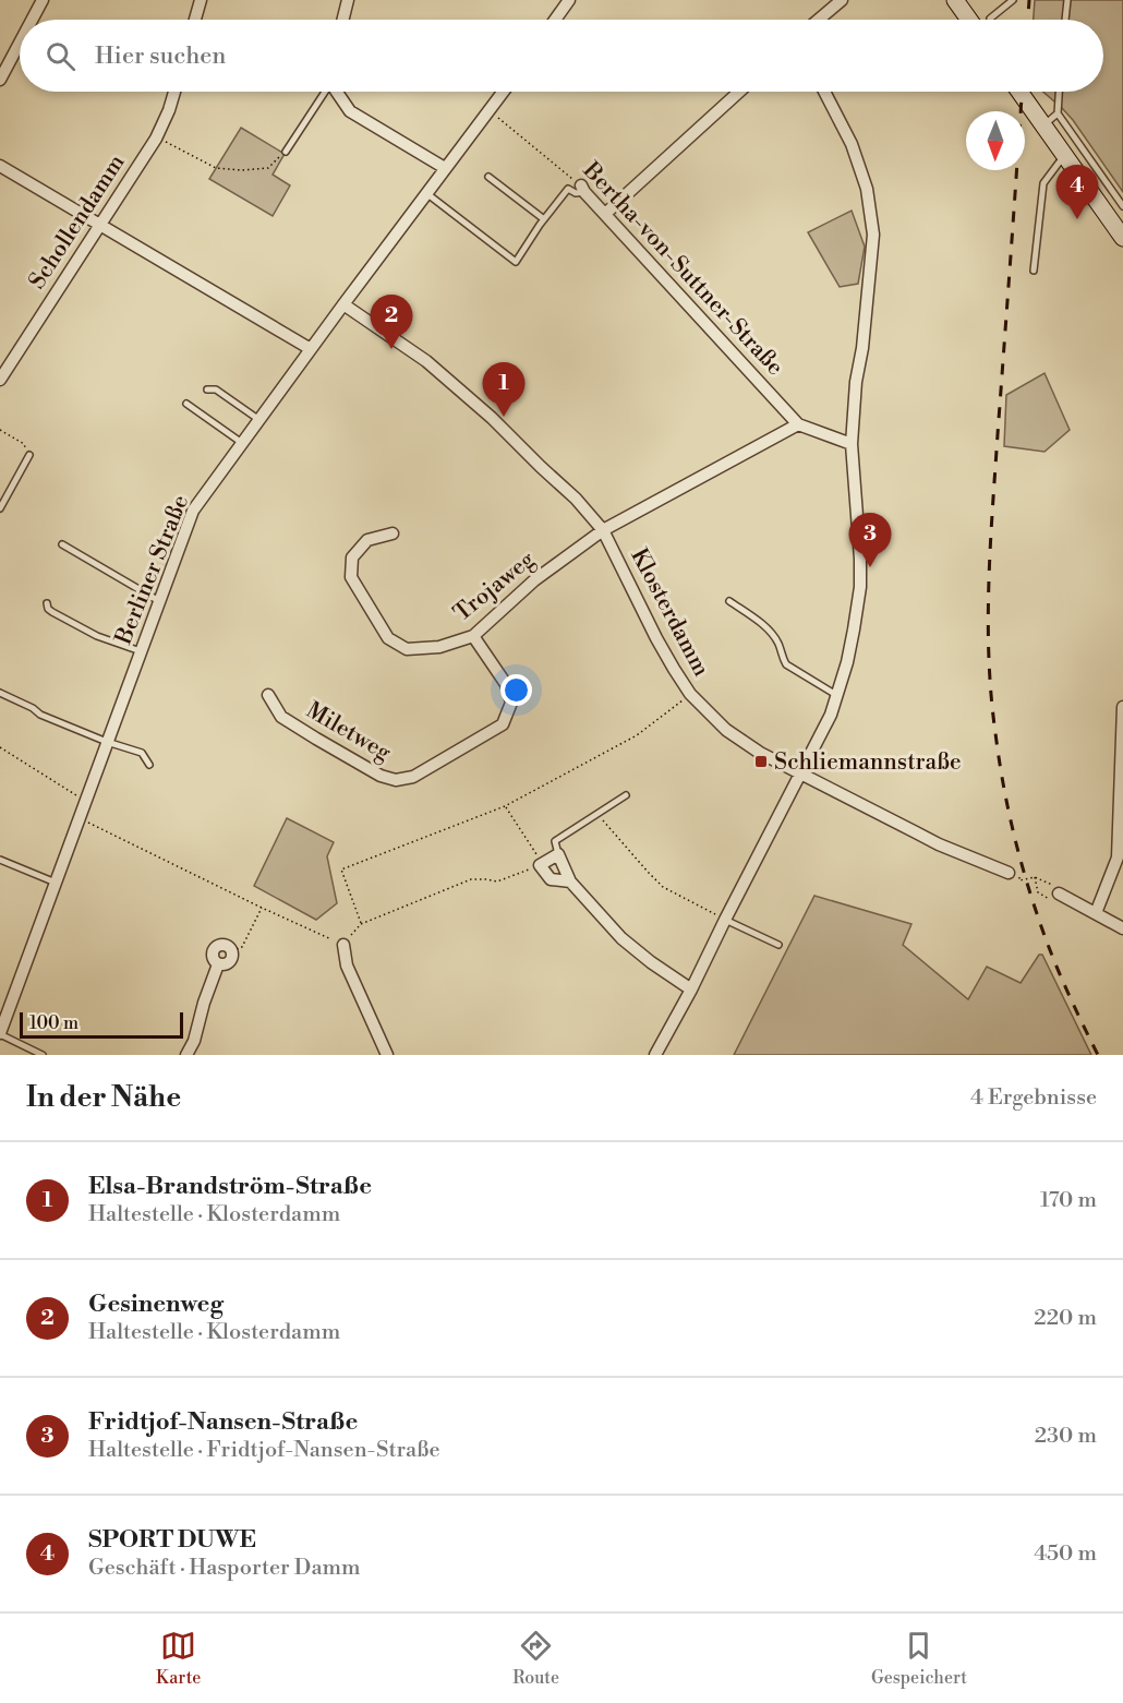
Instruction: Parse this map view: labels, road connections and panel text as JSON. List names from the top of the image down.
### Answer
{
  "streets": {
    "street": [
      "Schollendamm",
      "Bertha-von-Suttner-Straße",
      "Berliner Straße",
      "Trojaweg",
      "Klosterdamm",
      "Miletweg"
    ]
  },
  "crossings": [
    ["Bertha-von-Suttner-Straße", "Berliner Straße"],
    ["Bertha-von-Suttner-Straße", "Trojaweg"],
    ["Berliner Straße", "Klosterdamm"],
    ["Trojaweg", "Klosterdamm"],
    ["Trojaweg", "Miletweg"]
  ],
  "places": {
    "transit": ["Schliemannstraße"]
  },
  "scale_bar": "100 m",
  "north": "bottom",
  "page": {
    "search": "Hier suchen",
    "pins": [
      "4",
      "2",
      "1",
      "3"
    ],
    "scale": "100 m",
    "heading": ["In der Nähe", "4 Ergebnisse"],
    "list": [
      {
        "mark": "1",
        "name": "Elsa-Brandström-Straße",
        "note": "Haltestelle · Klosterdamm",
        "value": "170 m"
      },
      {
        "mark": "2",
        "name": "Gesinenweg",
        "note": "Haltestelle · Klosterdamm",
        "value": "220 m"
      },
      {
        "mark": "3",
        "name": "Fridtjof-Nansen-Straße",
        "note": "Haltestelle · Fridtjof-Nansen-Straße",
        "value": "230 m"
      },
      {
        "mark": "4",
        "name": "SPORT DUWE",
        "note": "Geschäft · Hasporter Damm",
        "value": "450 m"
      }
    ],
    "nav": ["Karte", "Route", "Gespeichert"]
  }
}
